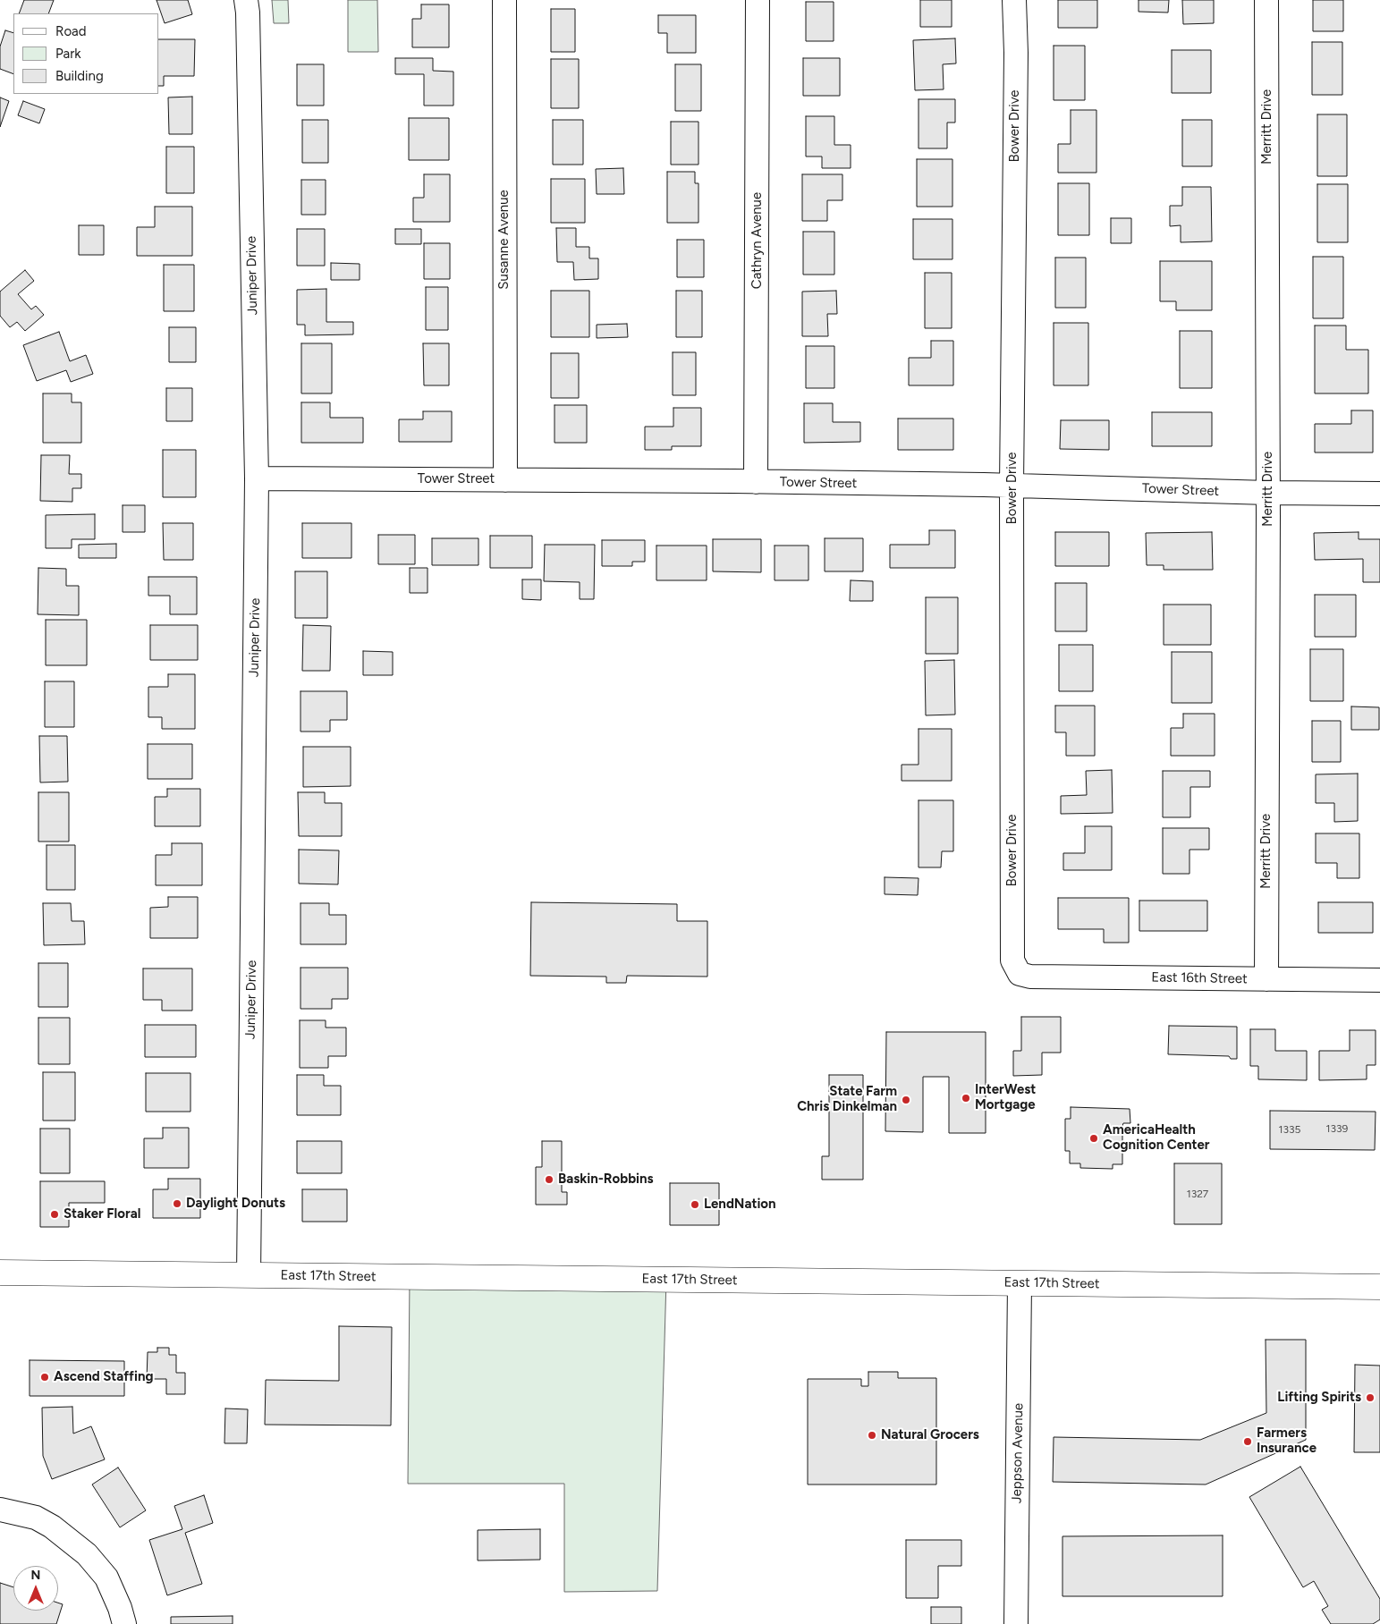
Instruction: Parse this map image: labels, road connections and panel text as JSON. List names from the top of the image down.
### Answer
{
  "streets": {
    "main road": ["East 17th Street"],
    "street": [
      "Bower Drive",
      "Merritt Drive",
      "Susanne Avenue",
      "Cathryn Avenue",
      "Juniper Drive",
      "Tower Street",
      "East 16th Street",
      "Jeppson Avenue"
    ]
  },
  "crossings": [
    ["Bower Drive", "Tower Street"],
    ["Bower Drive", "East 16th Street"],
    ["Merritt Drive", "Tower Street"],
    ["Merritt Drive", "East 16th Street"],
    ["Susanne Avenue", "Tower Street"],
    ["Cathryn Avenue", "Tower Street"],
    ["Juniper Drive", "Tower Street"],
    ["Juniper Drive", "East 17th Street"],
    ["East 17th Street", "Jeppson Avenue"]
  ],
  "places": [
    "InterWest Mortgage",
    "State Farm Chris Dinkelman",
    "AmericaHealth Cognition Center",
    "Baskin-Robbins",
    "Daylight Donuts",
    "LendNation",
    "Staker Floral",
    "Ascend Staffing",
    "Lifting Spirits",
    "Natural Grocers",
    "Farmers Insurance"
  ],
  "house_numbers": ["1339", "1335", "1327"],
  "legend": ["Road", "Park", "Building"],
  "north": "top"
}
